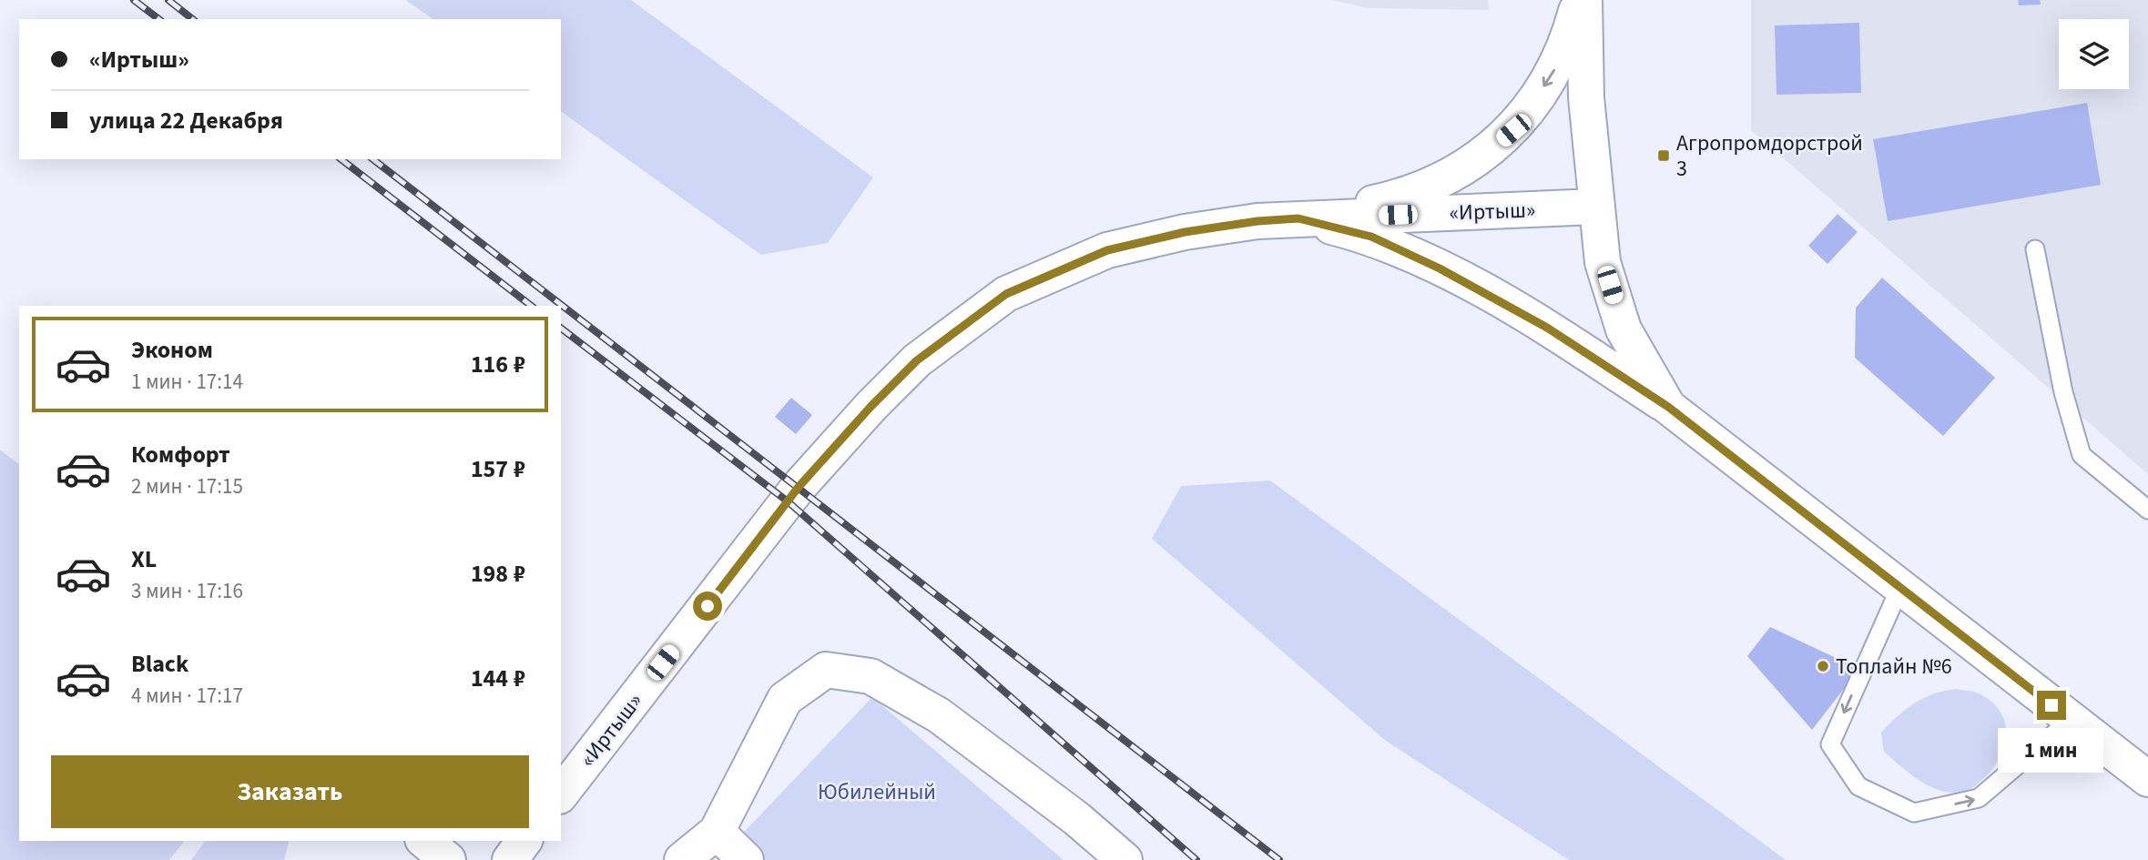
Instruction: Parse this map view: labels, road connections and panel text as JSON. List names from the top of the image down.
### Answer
{
  "streets": {
    "main road": ["«Иртыш»"]
  },
  "parks": ["Юбилейный"],
  "places": {
    "transit": ["Агропромдорстрой 3"],
    "other": ["Топлайн №6"]
  },
  "page": {
    "banner": ["«Иртыш»", "улица 22 Декабря"],
    "list": [
      {
        "name": "Эконом",
        "note": "1 мин · 17:14",
        "value": "116 ₽"
      },
      {
        "name": "Комфорт",
        "note": "2 мин · 17:15",
        "value": "157 ₽"
      },
      {
        "name": "XL",
        "note": "3 мин · 17:16",
        "value": "198 ₽"
      },
      {
        "name": "Black",
        "note": "4 мин · 17:17",
        "value": "144 ₽"
      }
    ],
    "bubble": "1 мин",
    "buttons": "Заказать"
  }
}
